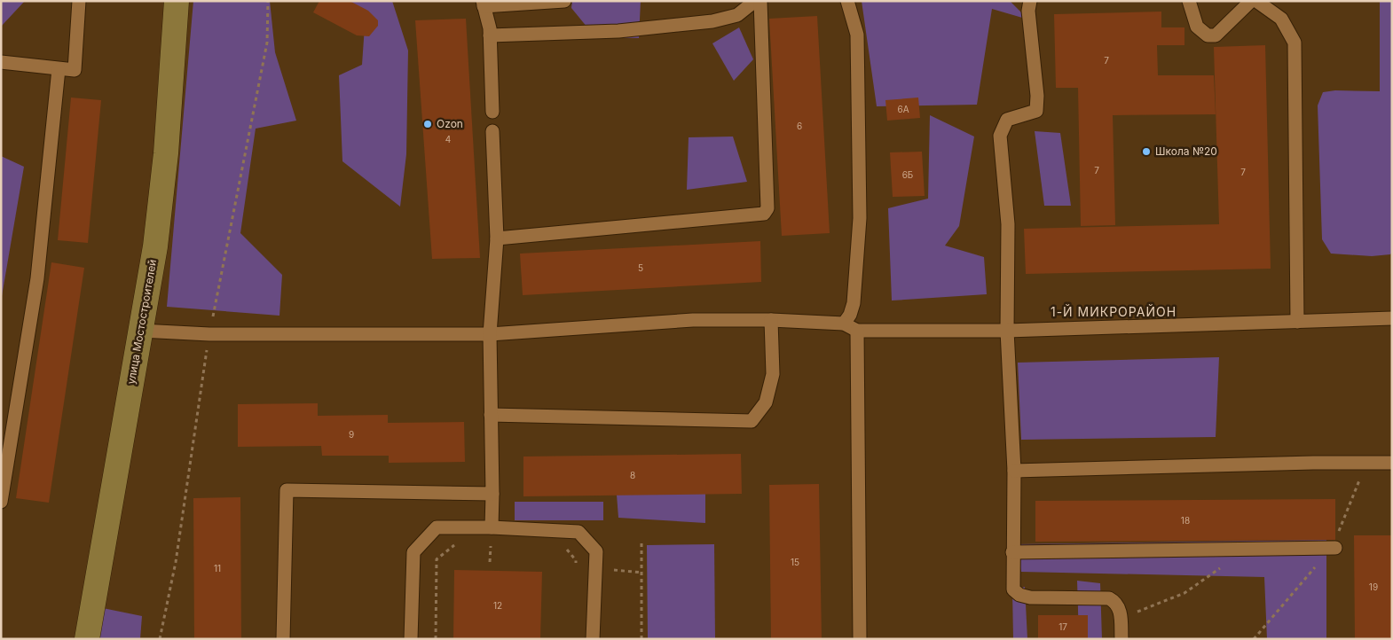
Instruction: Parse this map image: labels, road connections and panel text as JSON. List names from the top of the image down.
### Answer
{
  "streets": {
    "main road": ["улица Мостостроителей"]
  },
  "districts": ["1-Й МИКРОРАЙОН"],
  "places": ["Ozon", "Школа №20"],
  "house_numbers": [
    "7",
    "6А",
    "6",
    "4",
    "7",
    "7",
    "6Б",
    "5",
    "9",
    "8",
    "18",
    "15",
    "11",
    "19",
    "12",
    "17"
  ]
}
